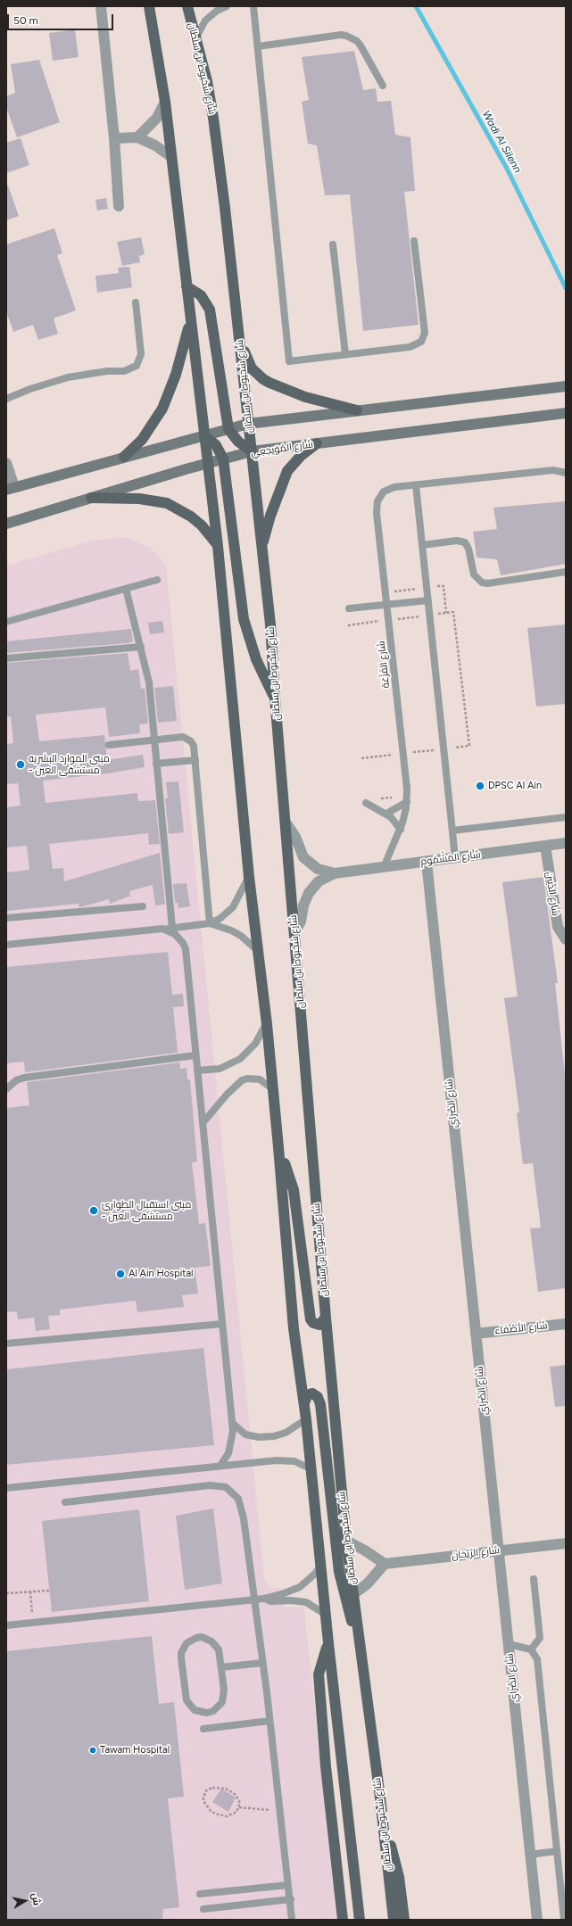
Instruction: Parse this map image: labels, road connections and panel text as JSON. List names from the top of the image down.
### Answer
{
  "streets": {
    "main road": ["شارع شخبوط بن سلطان"],
    "street": [
      "شارع المُوَيجعِي",
      "شارع المَشْمُوم",
      "شارع الدِّيين",
      "شارع الصِّرَاي",
      "شارع الأَصْفَاء",
      "شارع الرَّيْحَان"
    ],
    "lane": ["شارع الفَزْعَة"]
  },
  "crossings": [
    ["شارع شخبوط بن سلطان", "شارع المُوَيجعِي"],
    ["شارع شخبوط بن سلطان", "شارع المَشْمُوم"],
    ["شارع الفَزْعَة", "شارع المَشْمُوم"],
    ["شارع المَشْمُوم", "شارع الدِّيين"],
    ["شارع المَشْمُوم", "شارع الصِّرَاي"],
    ["شارع الصِّرَاي", "شارع الأَصْفَاء"],
    ["شارع الصِّرَاي", "شارع الرَّيْحَان"]
  ],
  "water": ["Wadi Al Silenn"],
  "places": [
    "مبنى الموارد البشريه - مستشفى العين",
    "DPSC Al Ain",
    "مبنى استقبال الطوارئ - مستشفى العين",
    "Al Ain Hospital",
    "Tawam Hospital"
  ],
  "scale_bar": "50 m",
  "north": "right"
}
